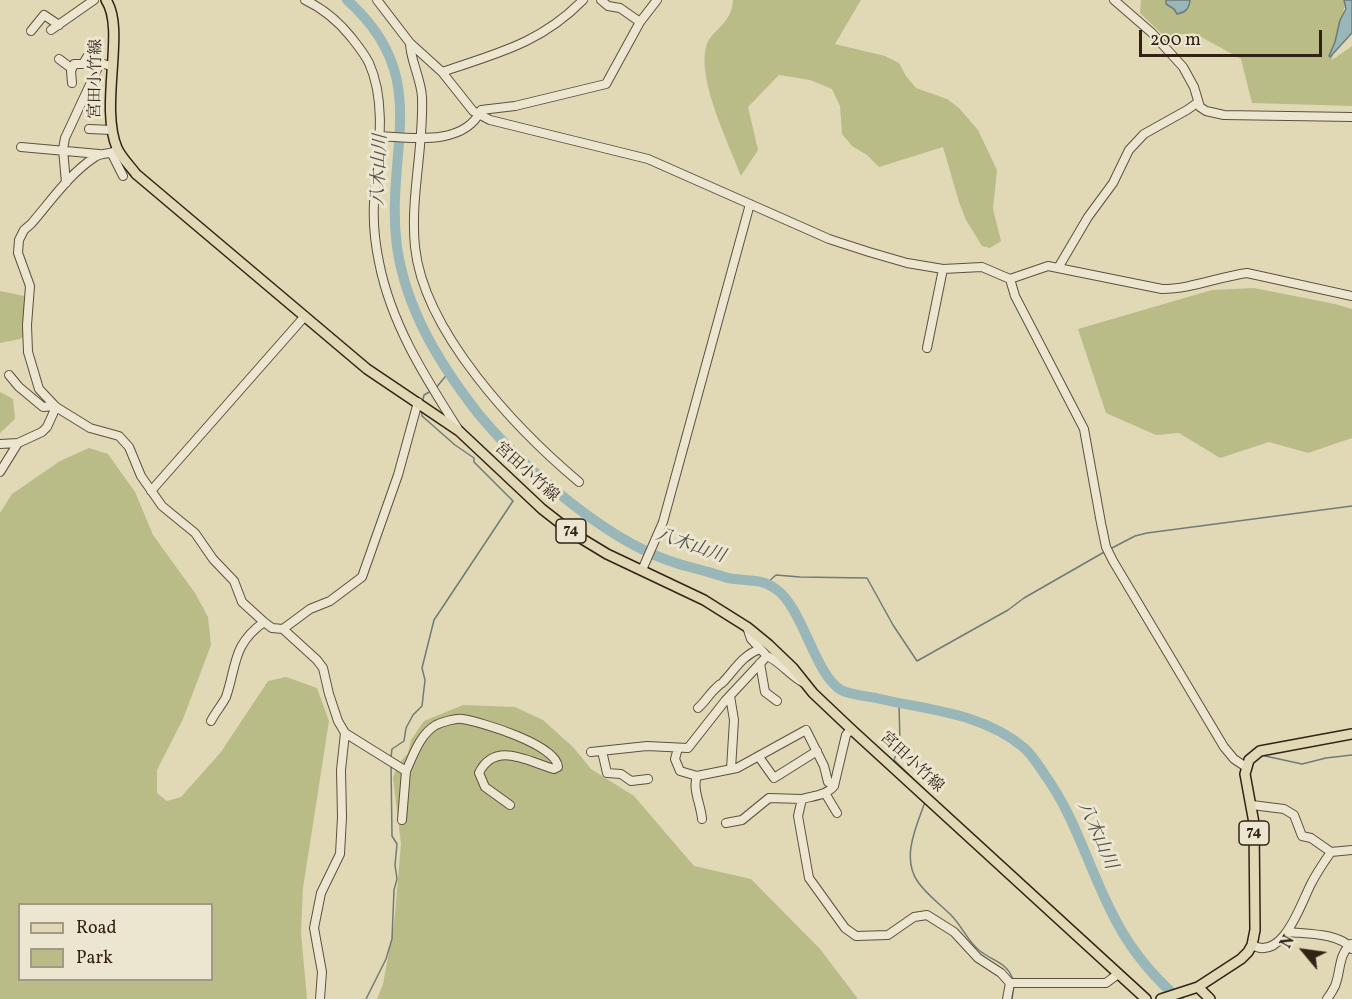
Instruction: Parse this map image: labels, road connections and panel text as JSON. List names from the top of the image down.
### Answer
{
  "streets": {
    "main road": ["宮田小竹線", "74"]
  },
  "water": ["八木山川"],
  "legend": ["Road", "Park"],
  "scale_bar": "200 m",
  "north": "top left"
}
